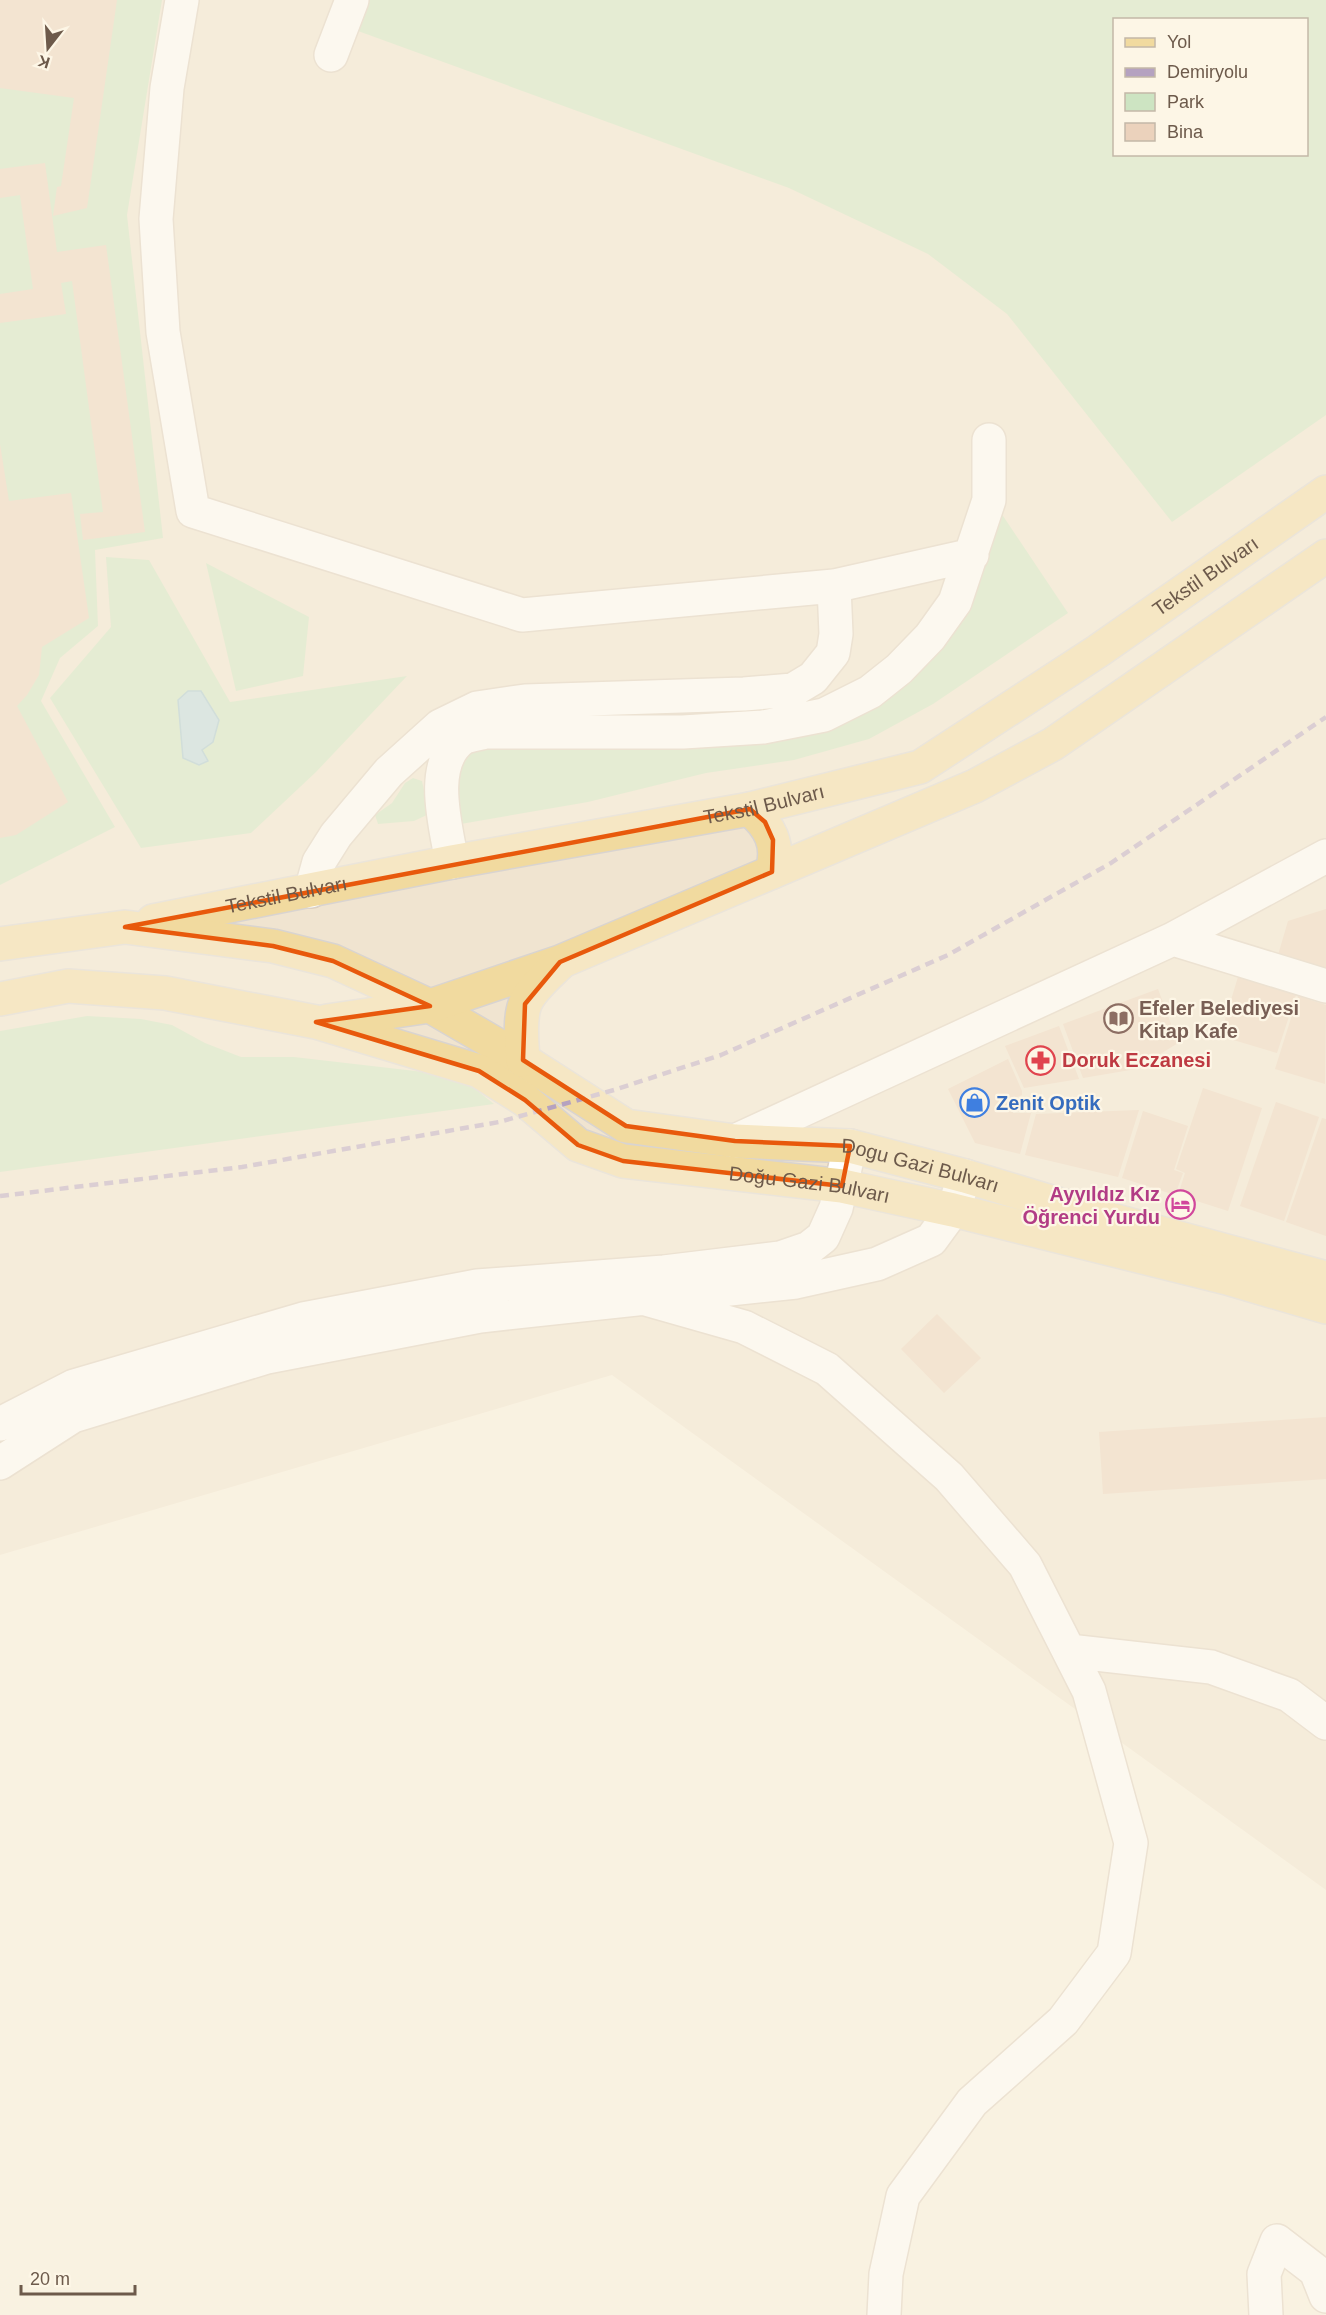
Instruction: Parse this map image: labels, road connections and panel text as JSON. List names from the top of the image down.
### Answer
{
  "streets": {
    "main road": ["Tekstil Bulvarı", "Dogu Gazi Bulvarı", "Doğu Gazi Bulvarı"]
  },
  "crossings": [
    ["Tekstil Bulvarı", "Dogu Gazi Bulvarı"]
  ],
  "places": {
    "library": ["Efeler Belediyesi Kitap Kafe"],
    "pharmacy": ["Doruk Eczanesi"],
    "shop": ["Zenit Optik"],
    "hotel": ["Ayyıldız Kız Öğrenci Yurdu"]
  },
  "legend": [
    "Yol",
    "Demiryolu",
    "Park",
    "Bina"
  ],
  "scale_bar": "20 m",
  "north": "bottom"
}
